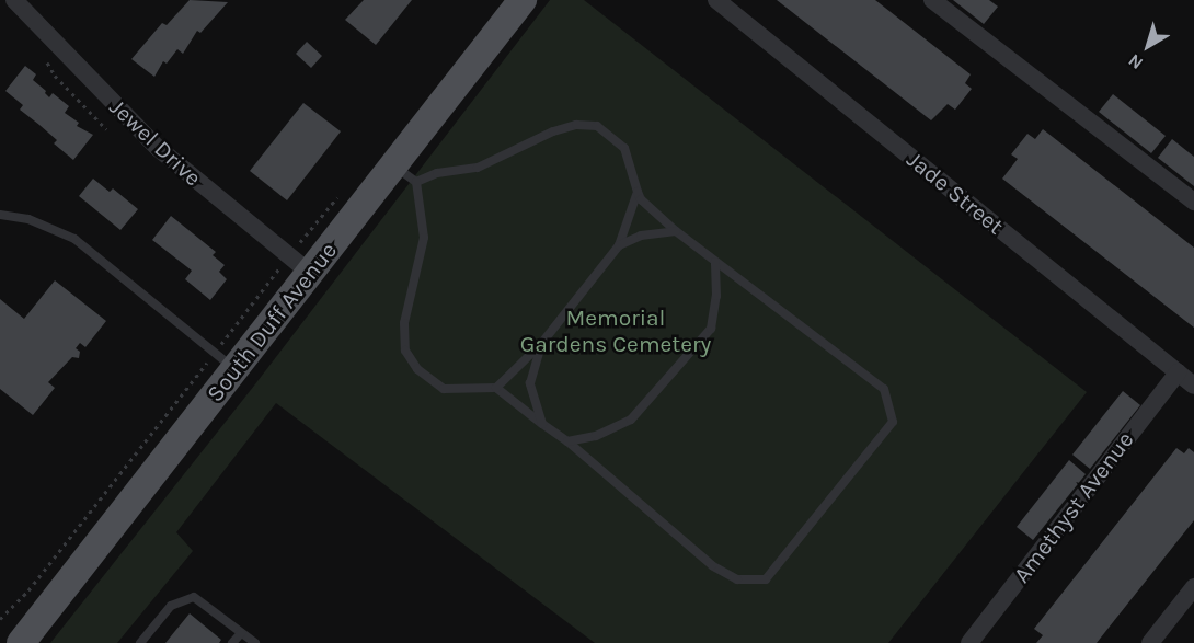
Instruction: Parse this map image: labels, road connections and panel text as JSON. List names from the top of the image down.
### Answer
{
  "streets": {
    "main road": ["South Duff Avenue"],
    "street": ["Jewel Drive", "Jade Street", "Amethyst Avenue"]
  },
  "crossings": [
    ["Jewel Drive", "South Duff Avenue"],
    ["Jade Street", "Amethyst Avenue"]
  ],
  "parks": ["Memorial Gardens Cemetery"],
  "north": "bottom left"
}
